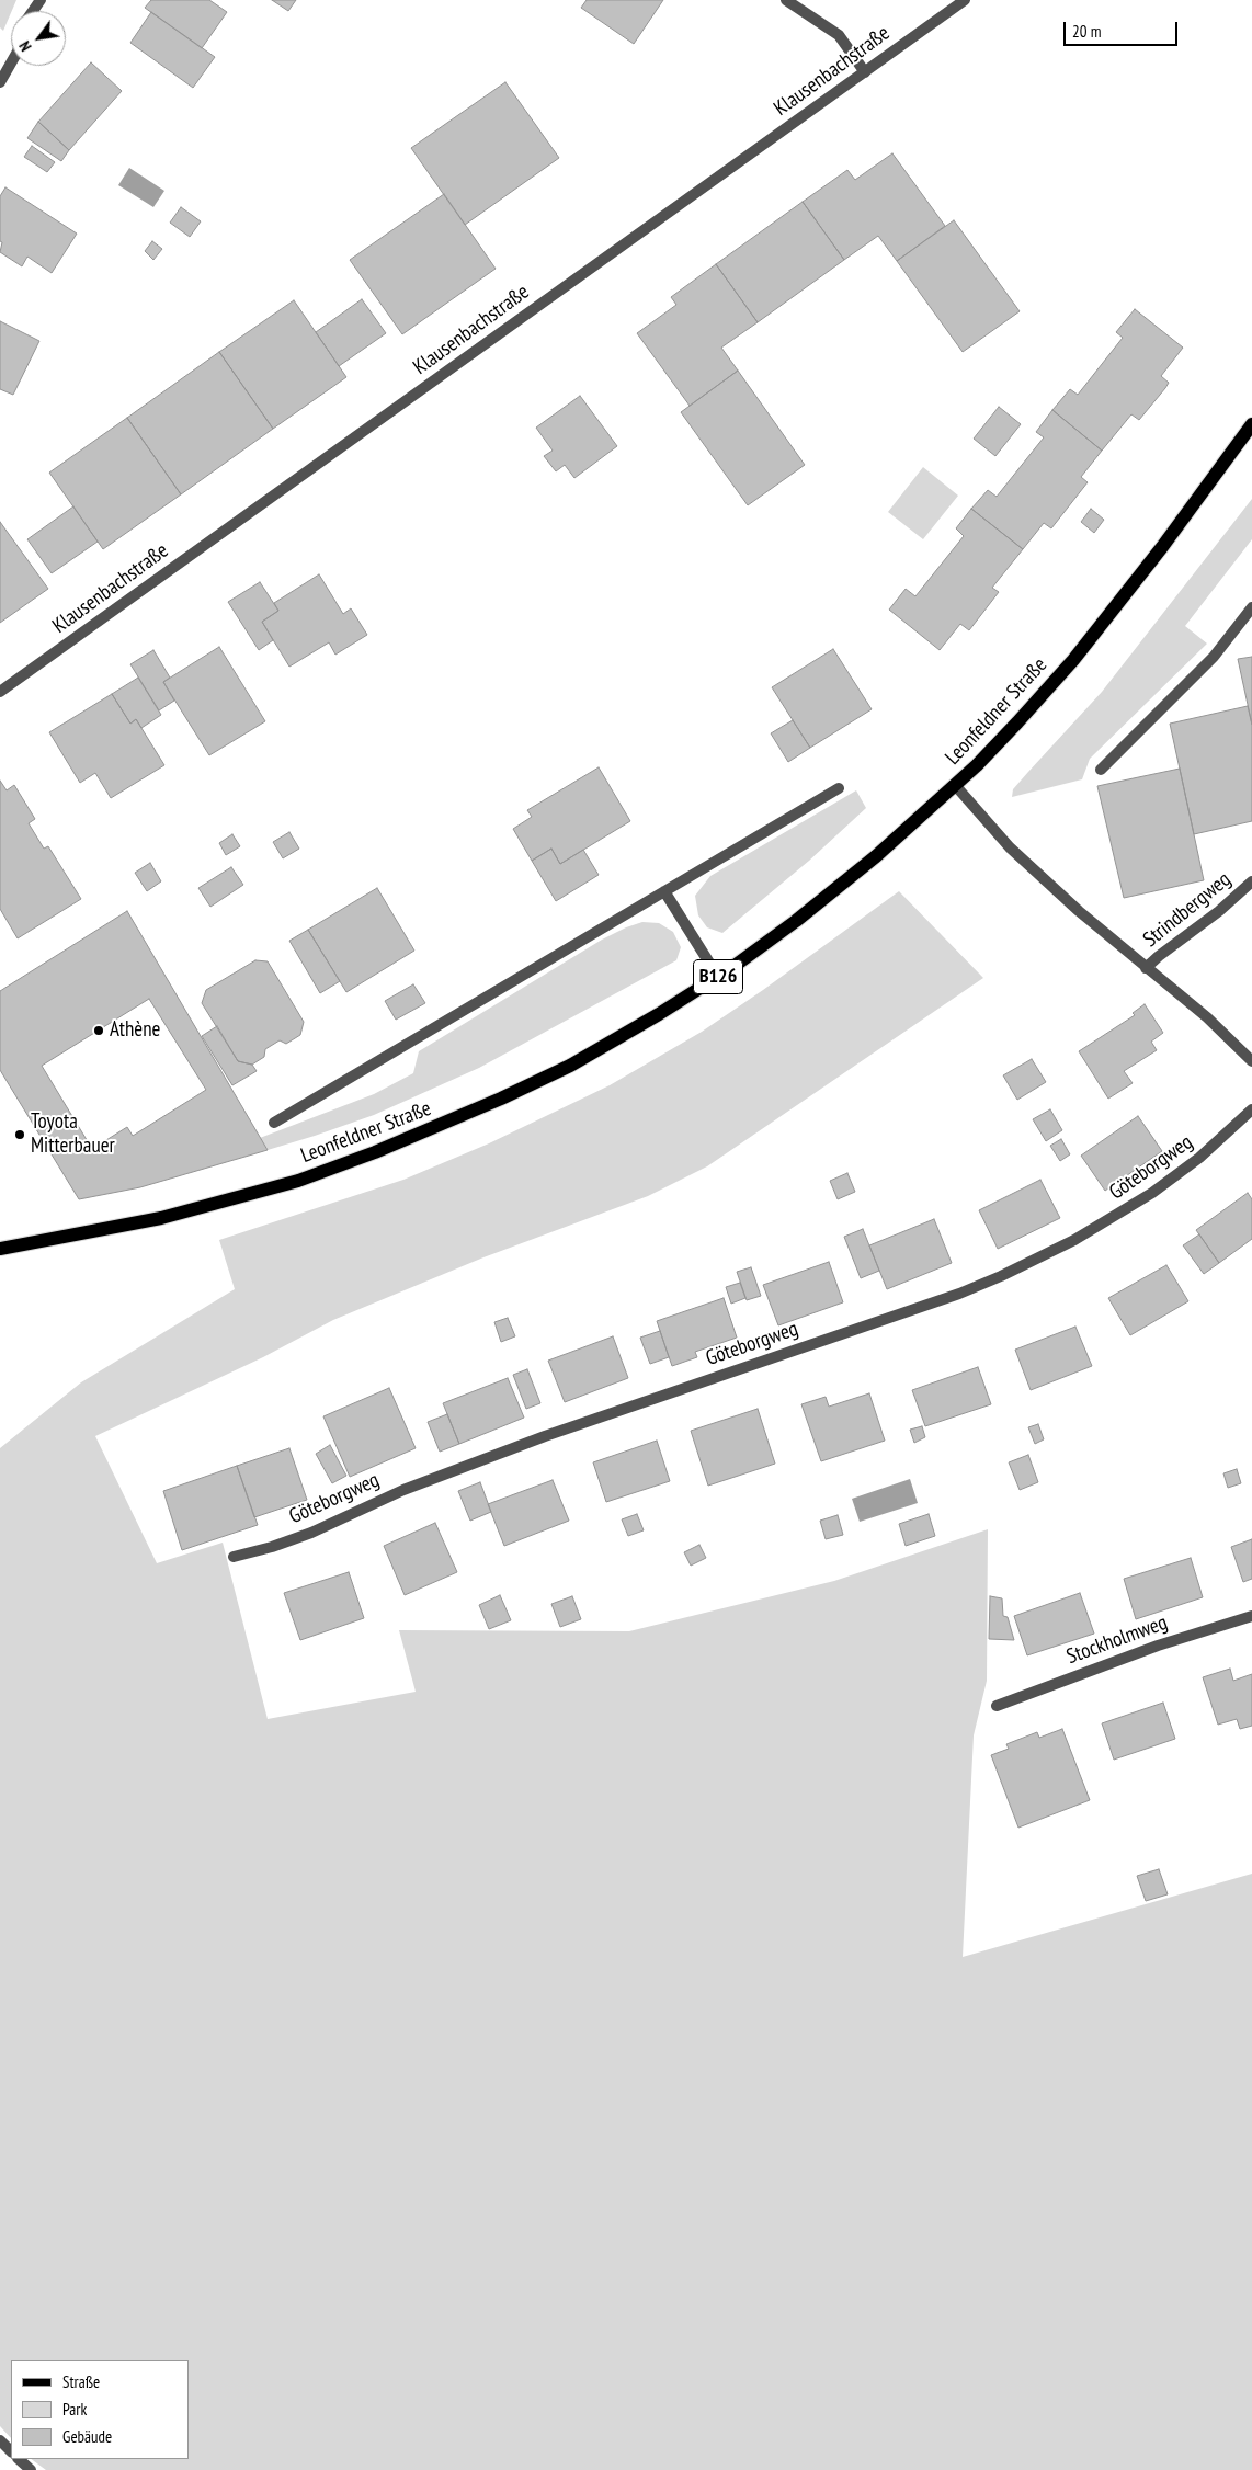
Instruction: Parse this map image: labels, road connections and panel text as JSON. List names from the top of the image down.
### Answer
{
  "streets": {
    "main road": ["Leonfeldner Straße", "B126"],
    "street": [
      "Klausenbachstraße",
      "Strindbergweg",
      "Göteborgweg",
      "Stockholmweg"
    ]
  },
  "places": ["Athène", "Toyota Mitterbauer"],
  "legend": ["Straße", "Park", "Gebäude"],
  "scale_bar": "20 m",
  "north": "bottom left"
}
